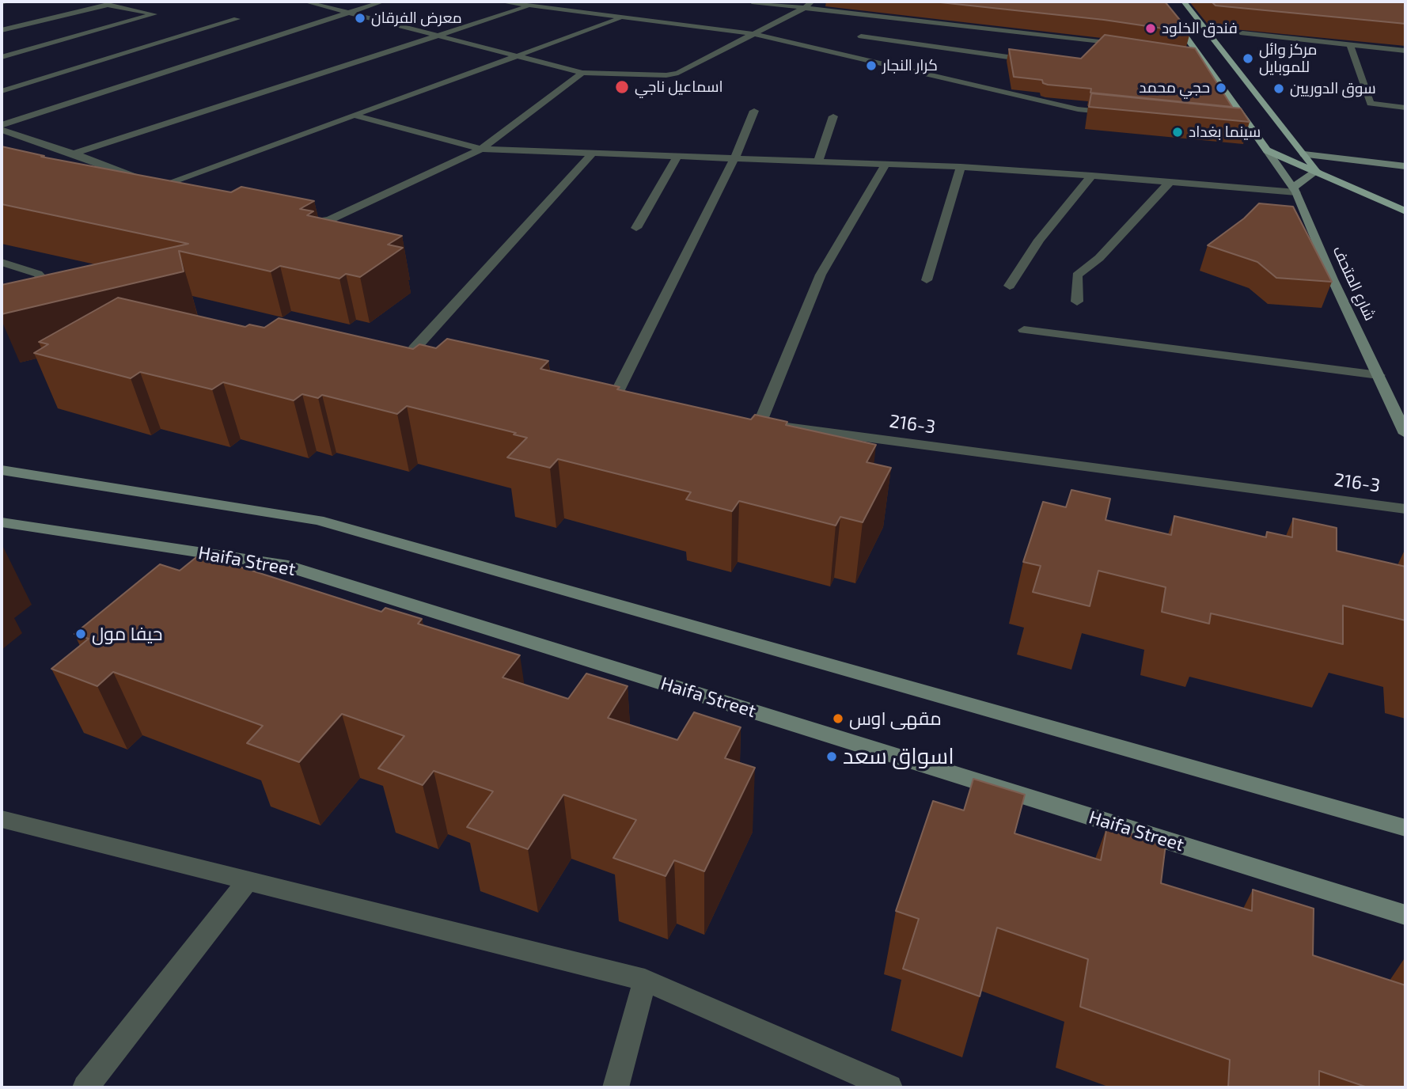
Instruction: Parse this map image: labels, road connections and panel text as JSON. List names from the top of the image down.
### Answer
{
  "streets": {
    "main road": ["شارع المتحف", "Haifa Street"],
    "street": ["216-3"]
  },
  "places": [
    "معرض الفرقان",
    "فندق الخلود",
    "مركز وائل للموبايل",
    "كرار النجار",
    "اسماعيل ناجي",
    "حجي محمد",
    "سوق الدوريين",
    "سينما بغداد",
    "حيفا مول",
    "مقهى اوس",
    "اسواق سعد"
  ]
}
